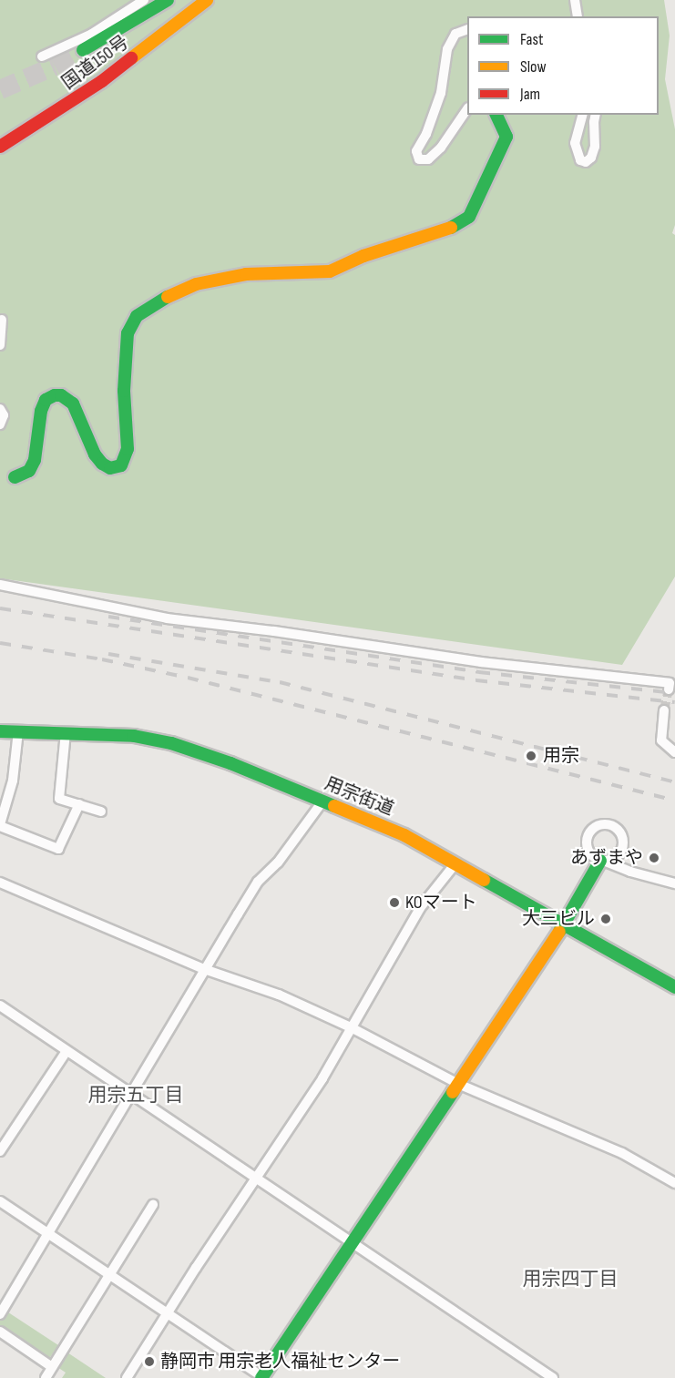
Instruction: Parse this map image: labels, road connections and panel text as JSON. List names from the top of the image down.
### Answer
{
  "streets": {
    "main road": ["国道150号", "用宗街道"]
  },
  "districts": ["用宗五丁目", "用宗四丁目"],
  "places": [
    "用宗",
    "あずまや",
    "KOマート",
    "大三ビル",
    "静岡市 用宗老人福祉センター"
  ],
  "legend": ["Fast", "Slow", "Jam"]
}
